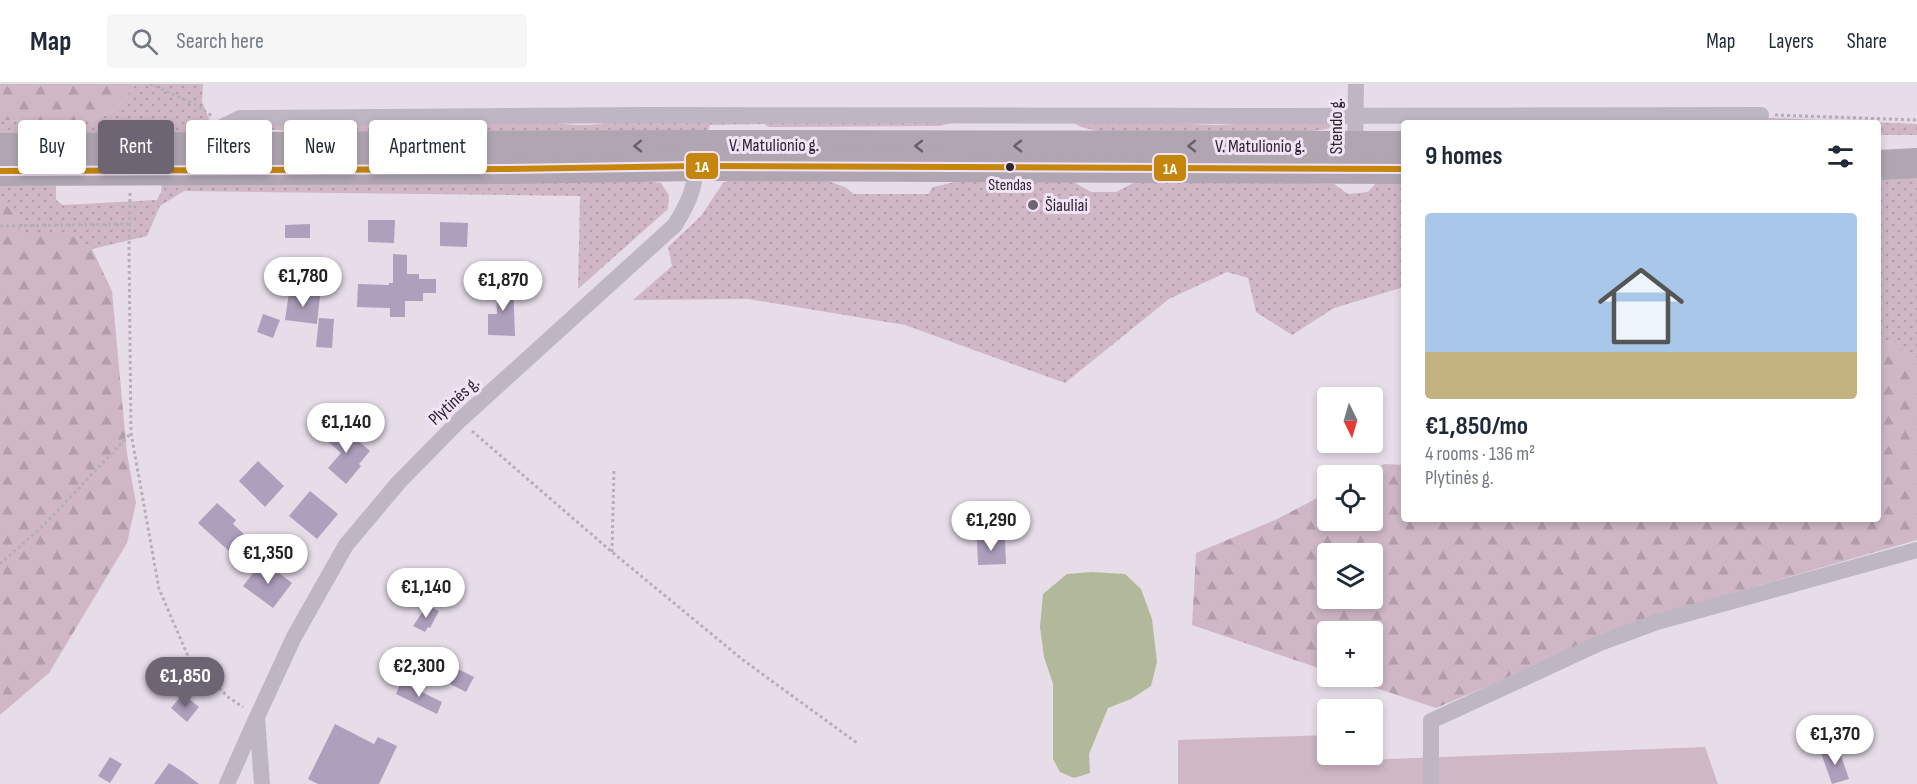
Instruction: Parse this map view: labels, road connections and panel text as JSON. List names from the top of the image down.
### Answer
{
  "streets": {
    "highway": ["V. Matulionio g."],
    "street": ["Stendo g.", "Plytinės g."]
  },
  "crossings": [
    ["Stendo g.", "V. Matulionio g."],
    ["V. Matulionio g.", "Plytinės g."]
  ],
  "places": ["Stendas", "Šiauliai"],
  "lines": ["transit line 1A"],
  "north": "bottom",
  "page": {
    "header": "Map",
    "search": "Search here",
    "nav": ["Map", "Layers", "Share"],
    "chip": [
      "Buy",
      "Rent",
      "Filters",
      "New",
      "Apartment"
    ],
    "heading": "9 homes",
    "list": [
      {
        "name": "€1,850/mo",
        "note": "4 rooms · 136 m² · Plytinės g."
      }
    ],
    "price": [
      "€1,780",
      "€1,870",
      "€1,140",
      "€1,290",
      "€1,350",
      "€1,140",
      "€2,300",
      "€1,850",
      "€1,370"
    ],
    "map_buttons": ["+", "−"]
  }
}
